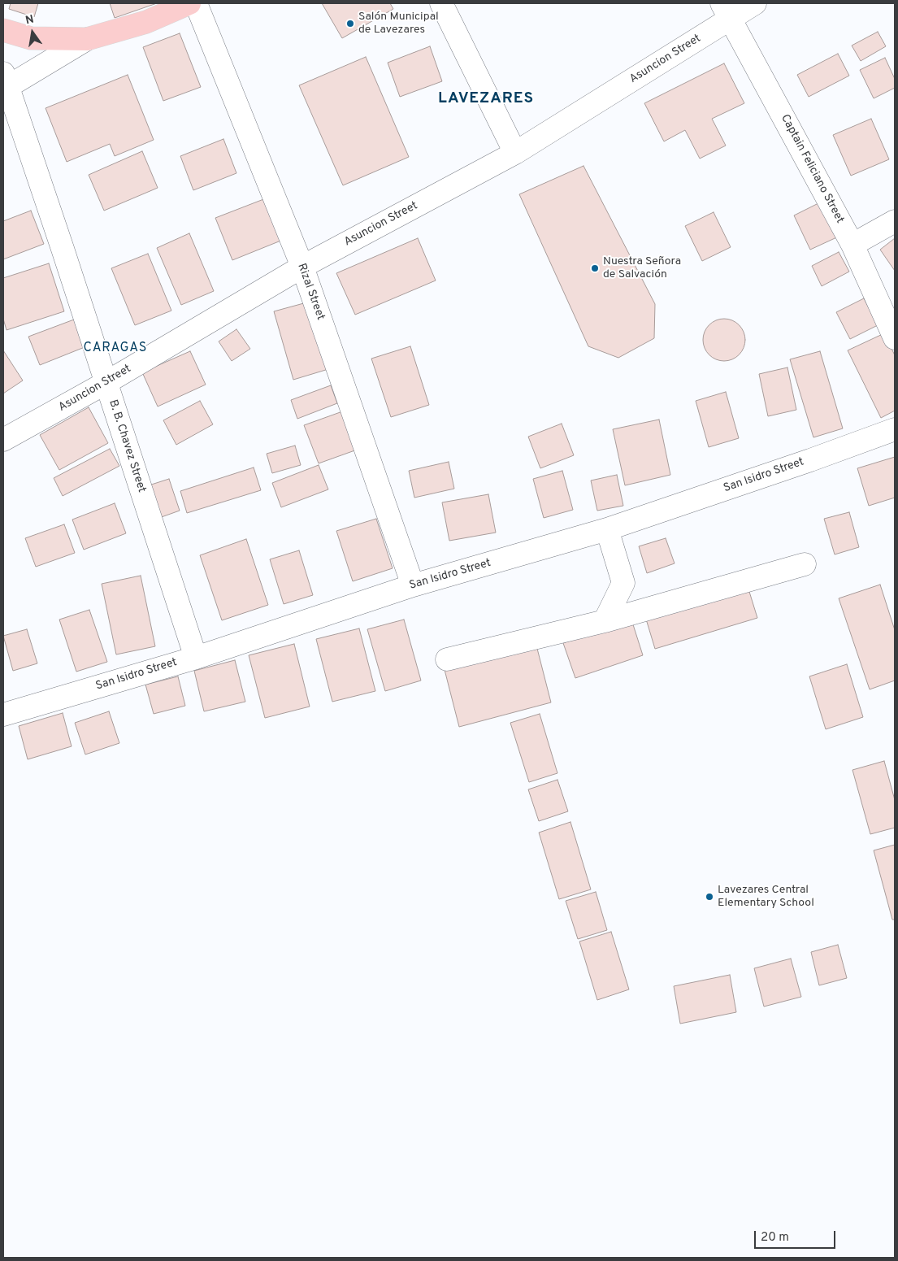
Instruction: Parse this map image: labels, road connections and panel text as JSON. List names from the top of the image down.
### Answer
{
  "streets": {
    "street": [
      "Asuncion Street",
      "Captain Feliciano Street",
      "Rizal Street",
      "B. B. Chavez Street",
      "San Isidro Street"
    ]
  },
  "crossings": [
    ["Asuncion Street", "Captain Feliciano Street"],
    ["Asuncion Street", "Rizal Street"],
    ["Asuncion Street", "B. B. Chavez Street"],
    ["Rizal Street", "San Isidro Street"],
    ["B. B. Chavez Street", "San Isidro Street"]
  ],
  "districts": ["LAVEZARES", "CARAGAS"],
  "places": ["Salón Municipal de Lavezares", "Nuestra Señora de Salvación", "Lavezares Central Elementary School"],
  "scale_bar": "20 m",
  "north": "top"
}
